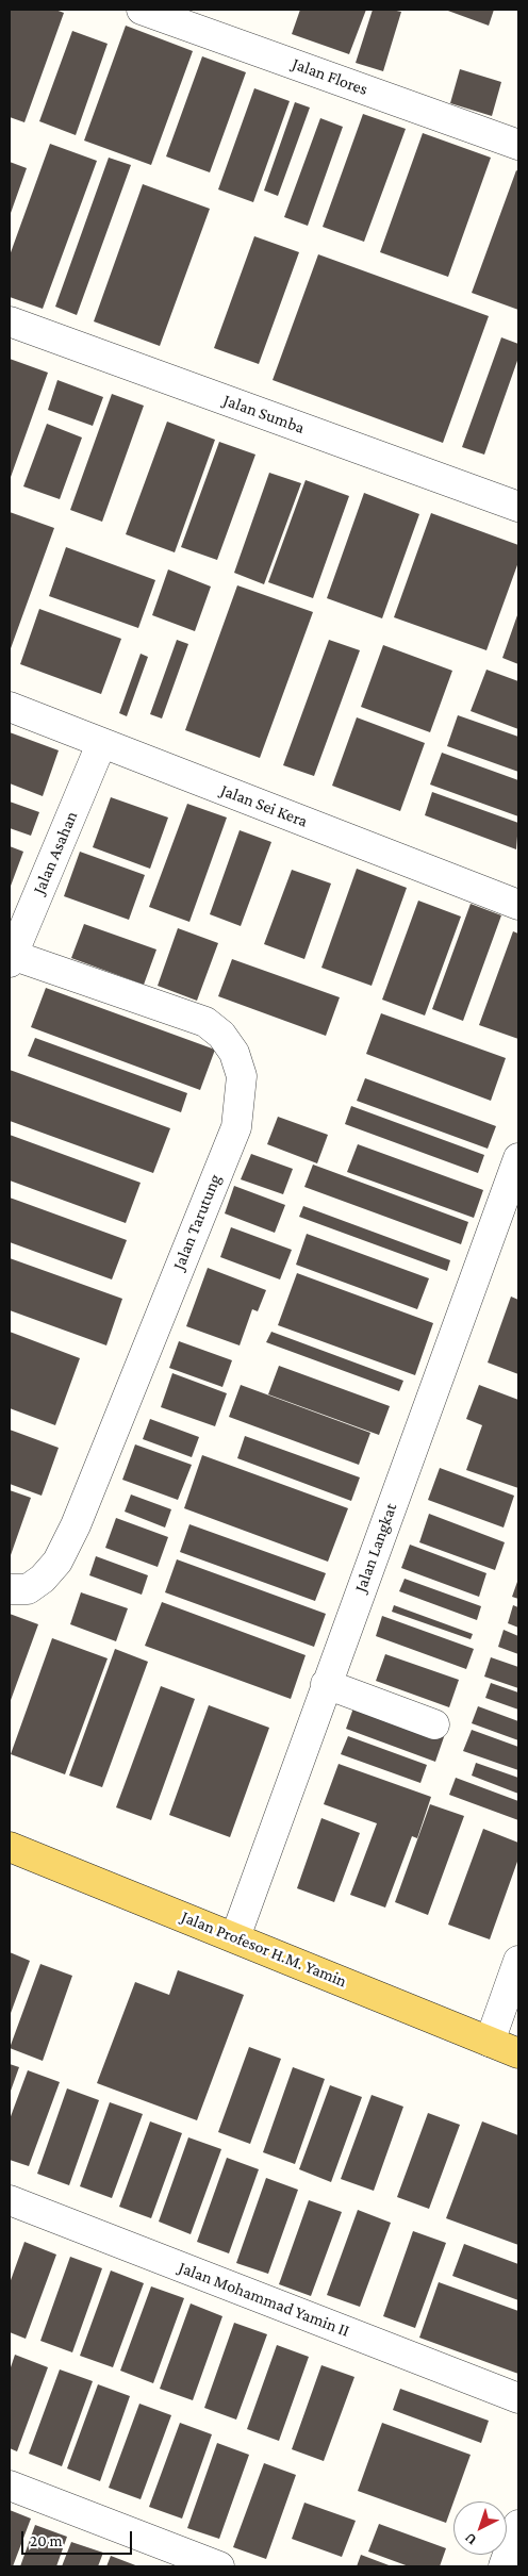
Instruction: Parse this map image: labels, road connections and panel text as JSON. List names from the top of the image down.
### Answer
{
  "streets": {
    "main road": ["Jalan Profesor H.M. Yamin"],
    "street": [
      "Jalan Flores",
      "Jalan Sumba",
      "Jalan Sei Kera",
      "Jalan Asahan",
      "Jalan Tarutung",
      "Jalan Langkat",
      "Jalan Mohammad Yamin II"
    ]
  },
  "crossings": [
    ["Jalan Sei Kera", "Jalan Asahan"],
    ["Jalan Asahan", "Jalan Tarutung"],
    ["Jalan Langkat", "Jalan Profesor H.M. Yamin"]
  ],
  "scale_bar": "20 m",
  "north": "bottom left"
}
